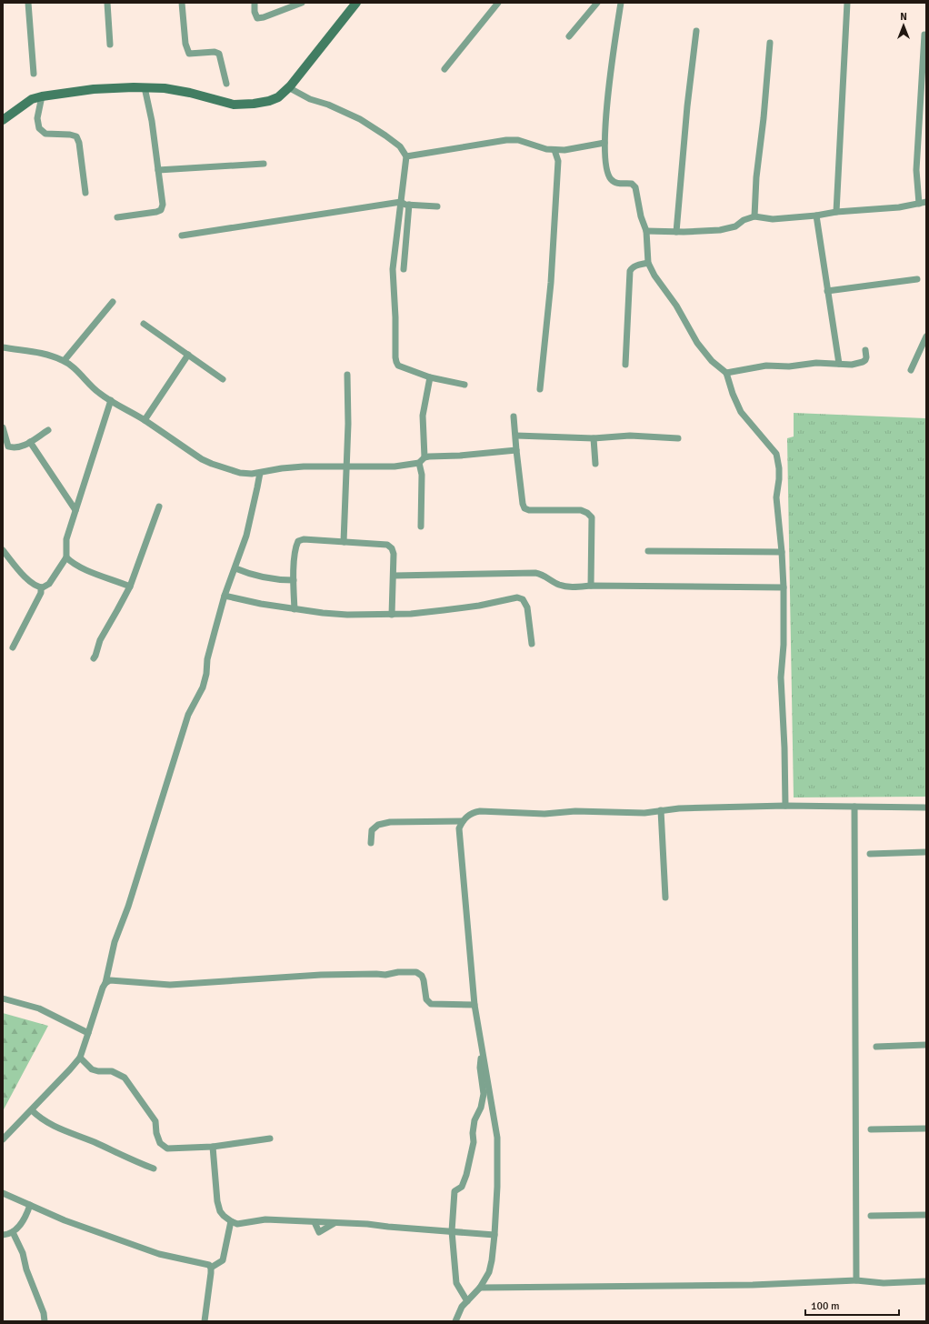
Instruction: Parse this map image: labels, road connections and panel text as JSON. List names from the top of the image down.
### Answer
{
  "scale_bar": "100 m",
  "north": "top"
}
